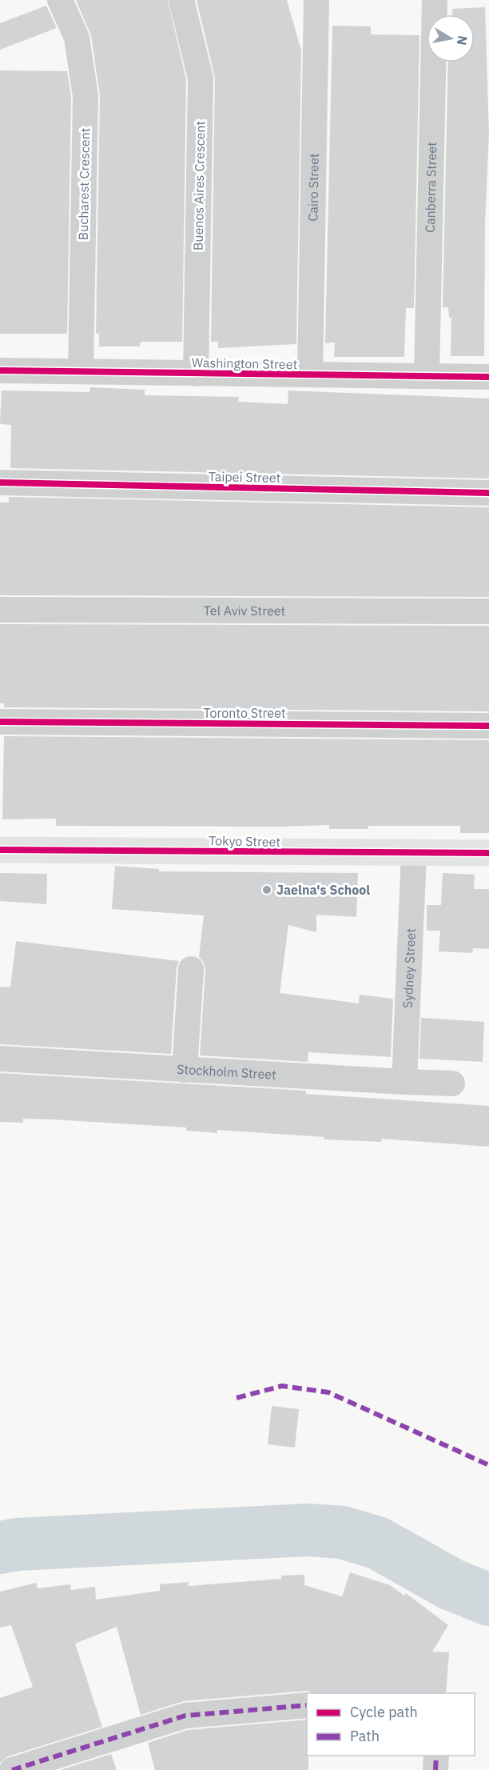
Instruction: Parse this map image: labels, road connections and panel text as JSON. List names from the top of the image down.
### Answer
{
  "streets": {
    "street": [
      "Bucharest Crescent",
      "Buenos Aires Crescent",
      "Cairo Street",
      "Canberra Street",
      "Washington Street",
      "Taipei Street",
      "Tel Aviv Street",
      "Toronto Street",
      "Tokyo Street",
      "Sydney Street",
      "Stockholm Street"
    ]
  },
  "crossings": [
    ["Bucharest Crescent", "Washington Street"],
    ["Buenos Aires Crescent", "Washington Street"],
    ["Cairo Street", "Washington Street"],
    ["Canberra Street", "Washington Street"],
    ["Tokyo Street", "Sydney Street"],
    ["Sydney Street", "Stockholm Street"]
  ],
  "places": ["Jaelna's School"],
  "legend": ["Cycle path", "Path"],
  "north": "right"
}
